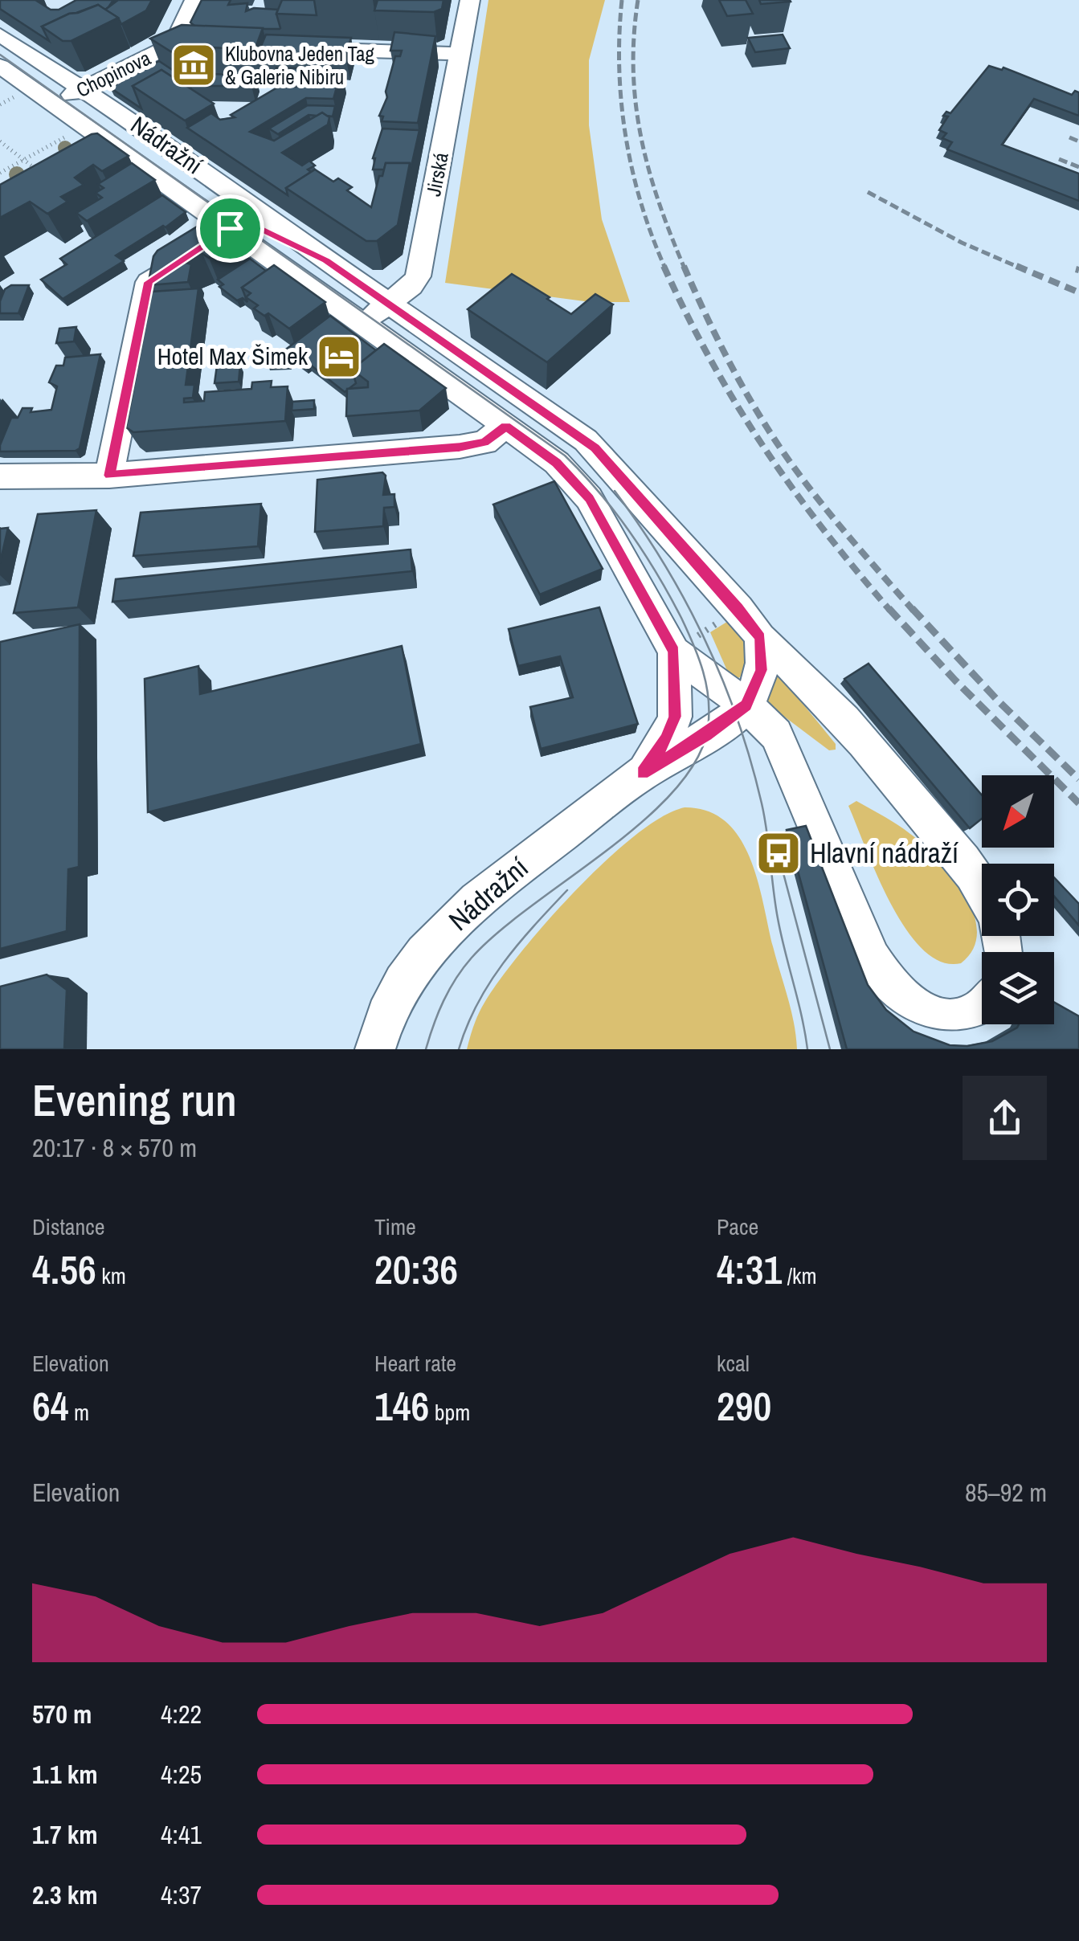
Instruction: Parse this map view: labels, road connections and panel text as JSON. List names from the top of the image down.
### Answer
{
  "streets": {
    "street": ["Chopinova", "Nádražní", "Jirská"]
  },
  "crossings": [
    ["Chopinova", "Nádražní"],
    ["Nádražní", "Jirská"]
  ],
  "places": {
    "museum": ["Klubovna Jeden Tag & Galerie Nibiru"],
    "hotel": ["Hotel Max Šimek"],
    "bus stop": ["Hlavní nádraží"]
  },
  "north": "bottom left",
  "page": {
    "heading": ["Evening run", "20:17 · 8 × 570 m"],
    "stats": [
      ["Distance", "4.56 km"],
      ["Time", "20:36"],
      ["Pace", "4:31 /km"],
      ["Elevation", "64 m"],
      ["Heart rate", "146 bpm"],
      ["kcal", "290"]
    ],
    "chart": ["Elevation", "85–92 m"],
    "list": [
      {
        "name": "570 m",
        "note": "4:22"
      },
      {
        "name": "1.1 km",
        "note": "4:25"
      },
      {
        "name": "1.7 km",
        "note": "4:41"
      },
      {
        "name": "2.3 km",
        "note": "4:37"
      }
    ]
  }
}
